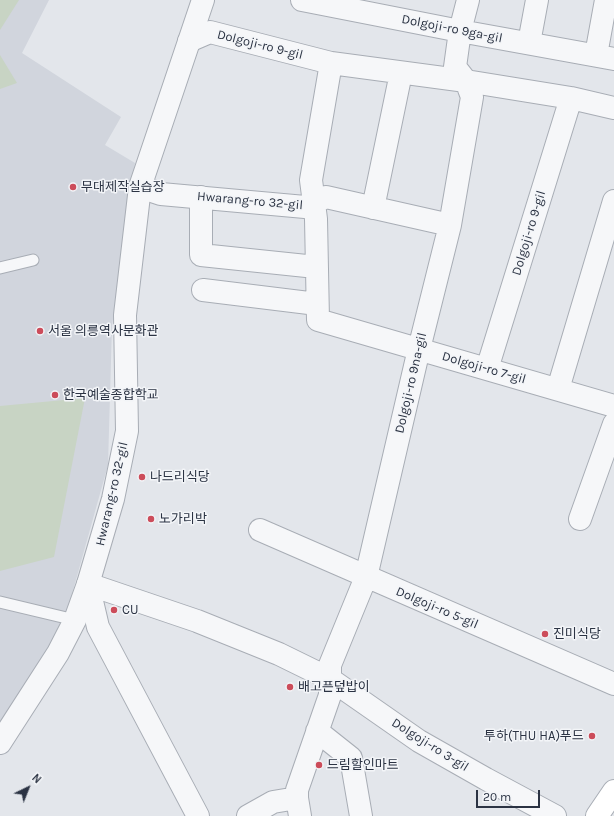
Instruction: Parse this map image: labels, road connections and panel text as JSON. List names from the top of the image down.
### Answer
{
  "streets": {
    "street": [
      "Dolgoji-ro 9ga-gil",
      "Dolgoji-ro 9-gil",
      "Hwarang-ro 32-gil",
      "Dolgoji-ro 7-gil",
      "Dolgoji-ro 9na-gil",
      "Dolgoji-ro 5-gil",
      "Dolgoji-ro 3-gil"
    ]
  },
  "crossings": [
    ["Dolgoji-ro 9ga-gil", "Dolgoji-ro 9na-gil"],
    ["Dolgoji-ro 9-gil", "Hwarang-ro 32-gil"],
    ["Dolgoji-ro 9-gil", "Dolgoji-ro 7-gil"],
    ["Dolgoji-ro 9-gil", "Dolgoji-ro 9na-gil"],
    ["Hwarang-ro 32-gil", "Dolgoji-ro 9na-gil"],
    ["Hwarang-ro 32-gil", "Dolgoji-ro 3-gil"],
    ["Dolgoji-ro 7-gil", "Dolgoji-ro 9na-gil"],
    ["Dolgoji-ro 9na-gil", "Dolgoji-ro 5-gil"],
    ["Dolgoji-ro 9na-gil", "Dolgoji-ro 3-gil"]
  ],
  "places": [
    "무대제작실습장",
    "서울 의릉역사문화관",
    "한국예술종합학교",
    "나드리식당",
    "노가리박",
    "CU",
    "진미식당",
    "배고픈덮밥이",
    "투하(THU HA)푸드",
    "드림할인마트"
  ],
  "scale_bar": "20 m",
  "north": "top right"
}
